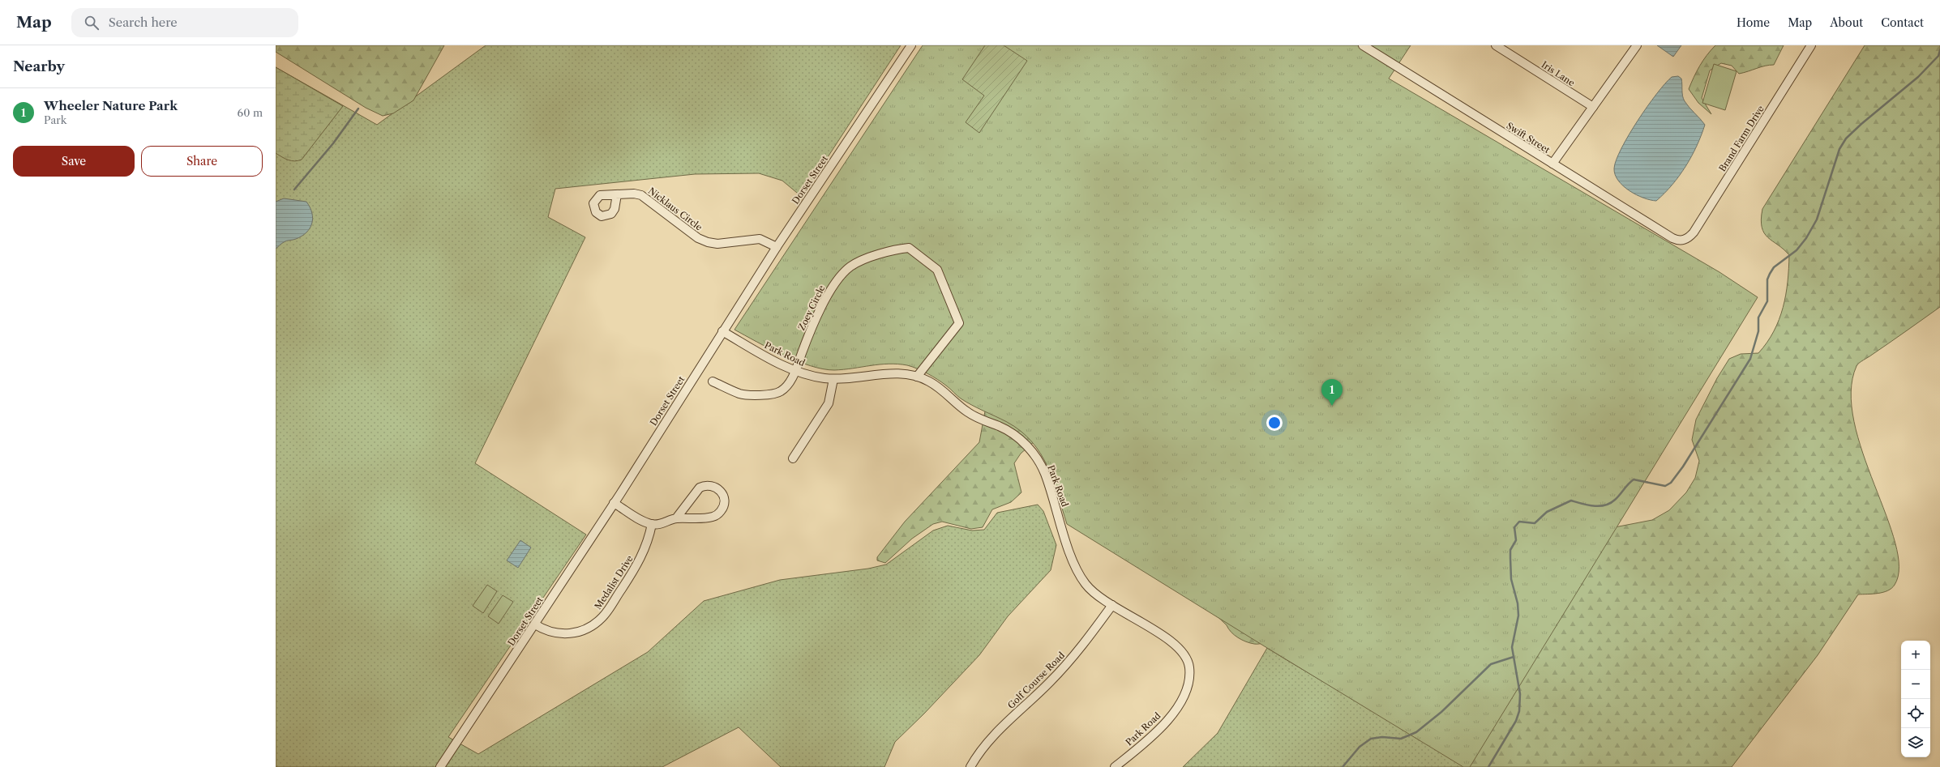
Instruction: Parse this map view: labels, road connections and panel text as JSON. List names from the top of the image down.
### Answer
{
  "streets": {
    "street": [
      "Iris Lane",
      "Swift Street",
      "Brand Farm Drive",
      "Dorset Street",
      "Nicklaus Circle",
      "Zoey Circle",
      "Park Road",
      "Medalist Drive",
      "Golf Course Road"
    ]
  },
  "crossings": [
    ["Swift Street", "Brand Farm Drive"],
    ["Dorset Street", "Nicklaus Circle"],
    ["Dorset Street", "Park Road"],
    ["Dorset Street", "Medalist Drive"],
    ["Zoey Circle", "Park Road"],
    ["Park Road", "Golf Course Road"]
  ],
  "page": {
    "header": "Map",
    "search": "Search here",
    "nav": [
      "Home",
      "Map",
      "About",
      "Contact"
    ],
    "heading": "Nearby",
    "list": [
      {
        "mark": "1",
        "name": "Wheeler Nature Park",
        "note": "Park",
        "value": "60 m"
      }
    ],
    "buttons": ["Save", "Share"],
    "pins": "1",
    "map_buttons": ["+", "−"]
  }
}
